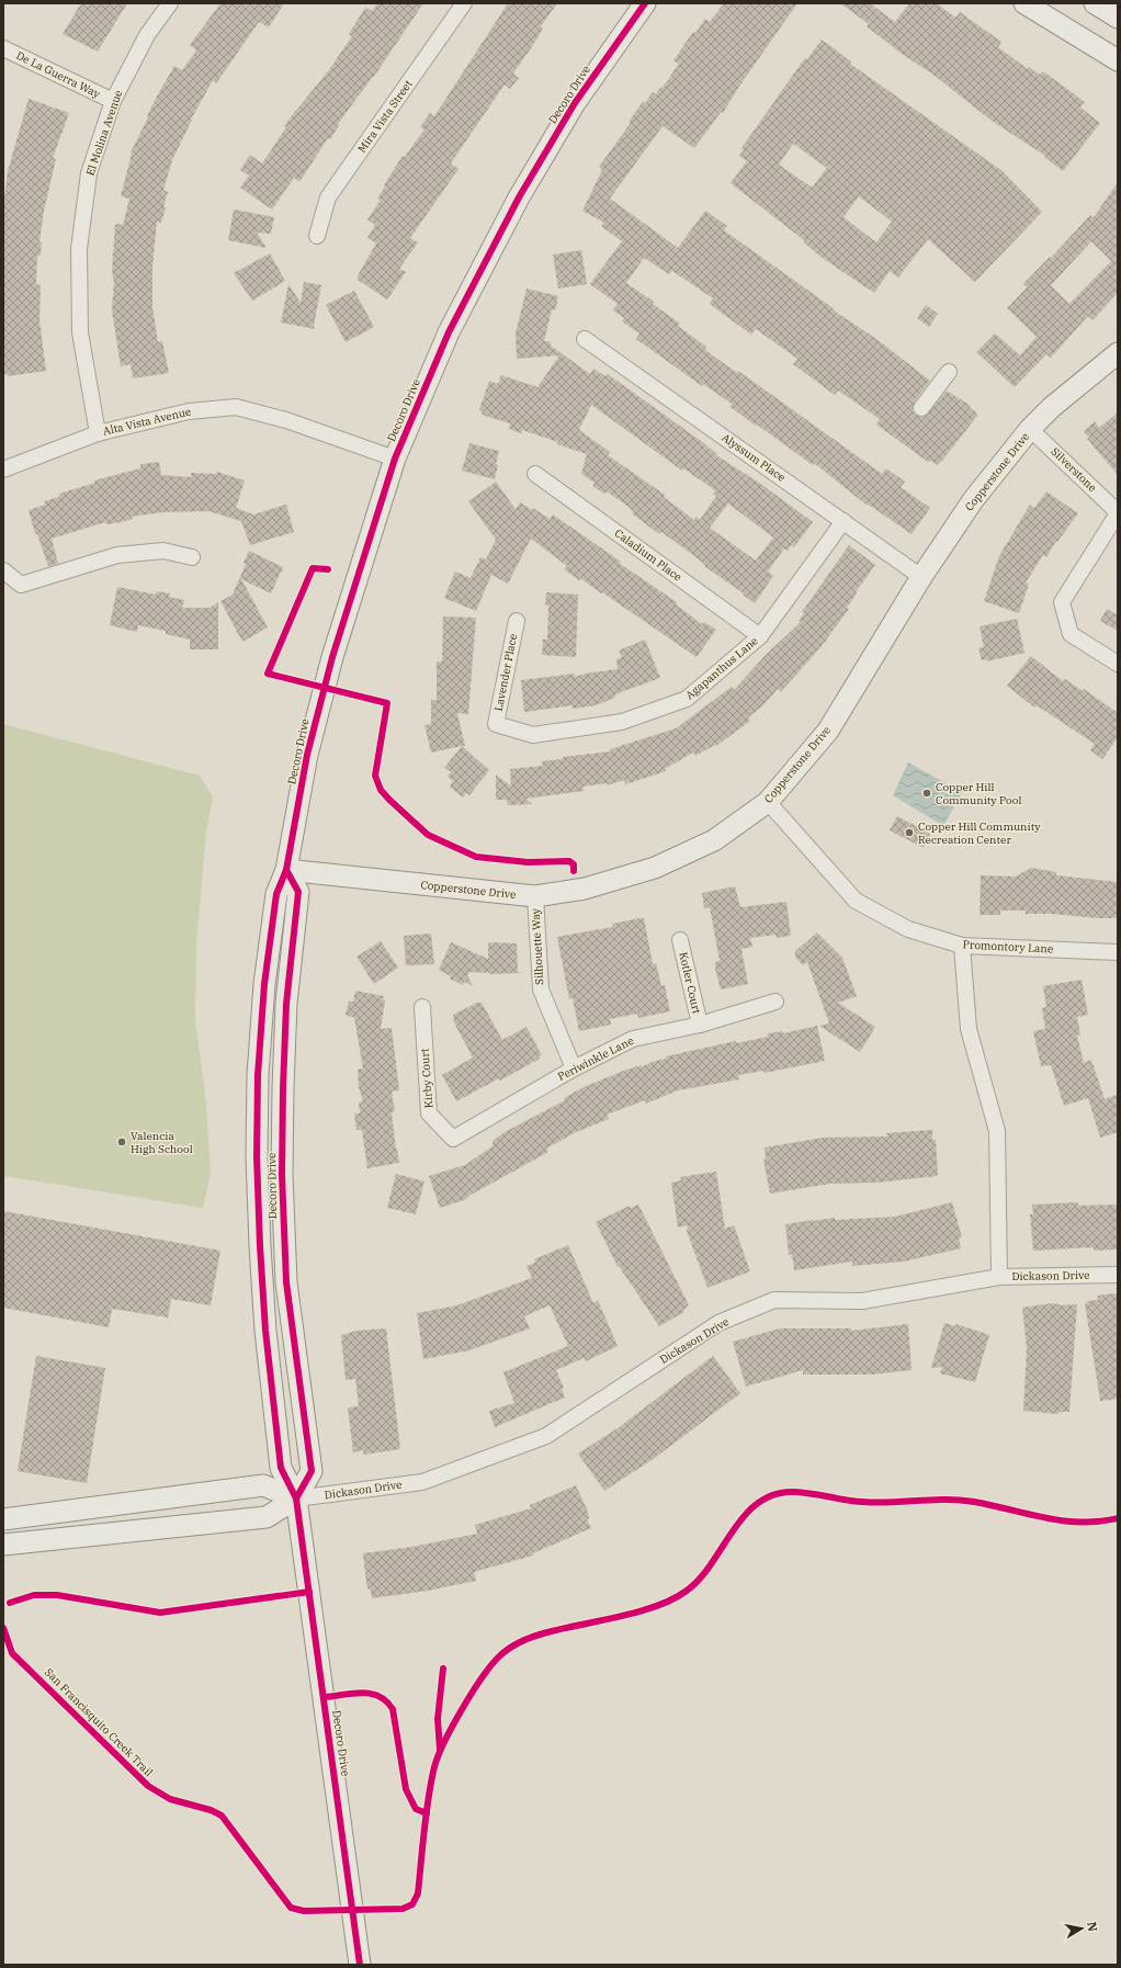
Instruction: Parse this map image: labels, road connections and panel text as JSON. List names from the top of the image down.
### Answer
{
  "streets": {
    "main road": ["Decoro Drive", "Copperstone Drive", "Dickason Drive"],
    "street": [
      "De La Guerra Way",
      "Mira Vista Street",
      "El Molina Avenue",
      "Alta Vista Avenue",
      "Alyssum Place",
      "Silverstone",
      "Caladium Place",
      "Agapanthus Lane",
      "Lavender Place",
      "Silhouette Way",
      "Promontory Lane",
      "Kotler Court",
      "Periwinkle Lane",
      "Kirby Court"
    ],
    "cycle path": ["San Francisquito Creek Trail"]
  },
  "crossings": [
    ["De La Guerra Way", "El Molina Avenue"],
    ["Decoro Drive", "Alta Vista Avenue"],
    ["Decoro Drive", "Copperstone Drive"],
    ["Decoro Drive", "Dickason Drive"],
    ["El Molina Avenue", "Alta Vista Avenue"],
    ["Alyssum Place", "Copperstone Drive"],
    ["Alyssum Place", "Agapanthus Lane"],
    ["Silverstone", "Copperstone Drive"],
    ["Copperstone Drive", "Silhouette Way"],
    ["Copperstone Drive", "Promontory Lane"],
    ["Caladium Place", "Agapanthus Lane"],
    ["Agapanthus Lane", "Lavender Place"],
    ["Silhouette Way", "Periwinkle Lane"],
    ["Kotler Court", "Periwinkle Lane"],
    ["Periwinkle Lane", "Kirby Court"]
  ],
  "places": ["Copper Hill Community Pool", "Copper Hill Community Recreation Center", "Valencia High School"],
  "north": "right"
}
